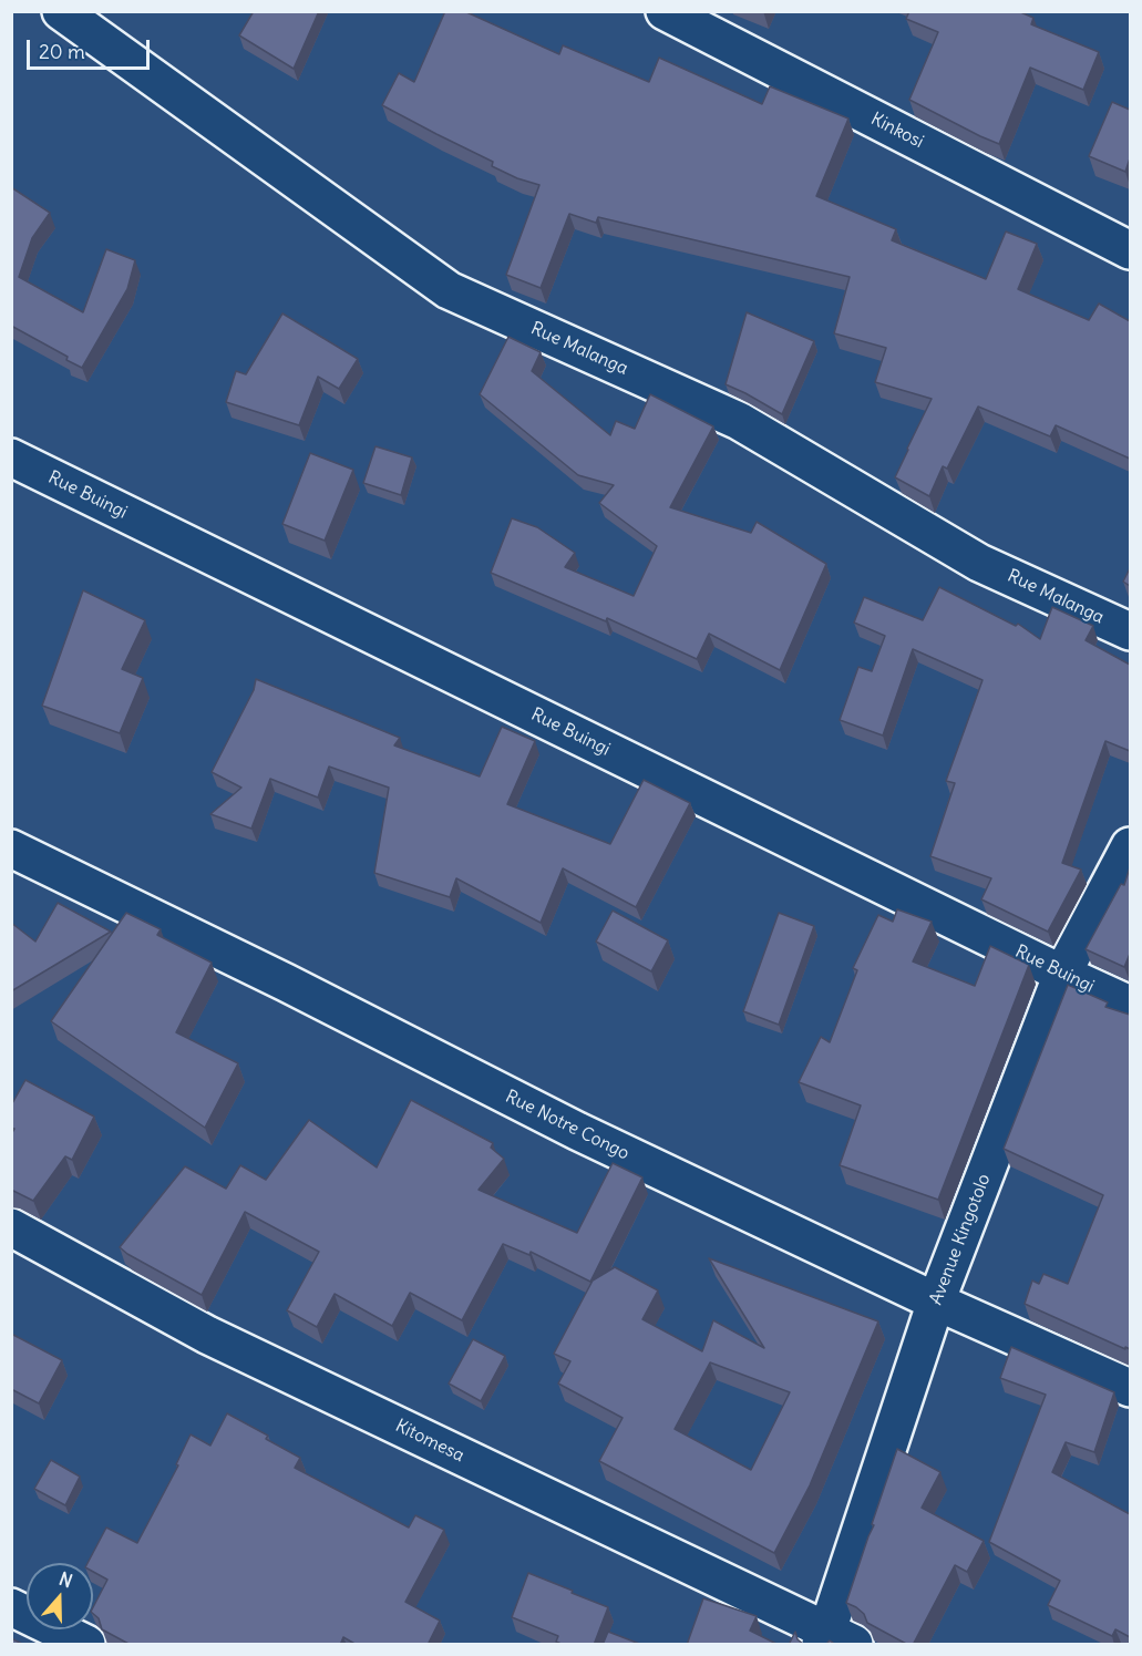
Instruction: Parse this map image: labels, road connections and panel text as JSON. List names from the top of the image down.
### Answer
{
  "streets": {
    "street": [
      "Kinkosi",
      "Rue Malanga",
      "Rue Buingi",
      "Rue Notre Congo",
      "Avenue Kingotolo",
      "Kitomesa"
    ]
  },
  "crossings": [
    ["Rue Buingi", "Avenue Kingotolo"],
    ["Rue Notre Congo", "Avenue Kingotolo"],
    ["Avenue Kingotolo", "Kitomesa"]
  ],
  "scale_bar": "20 m",
  "north": "top"
}
